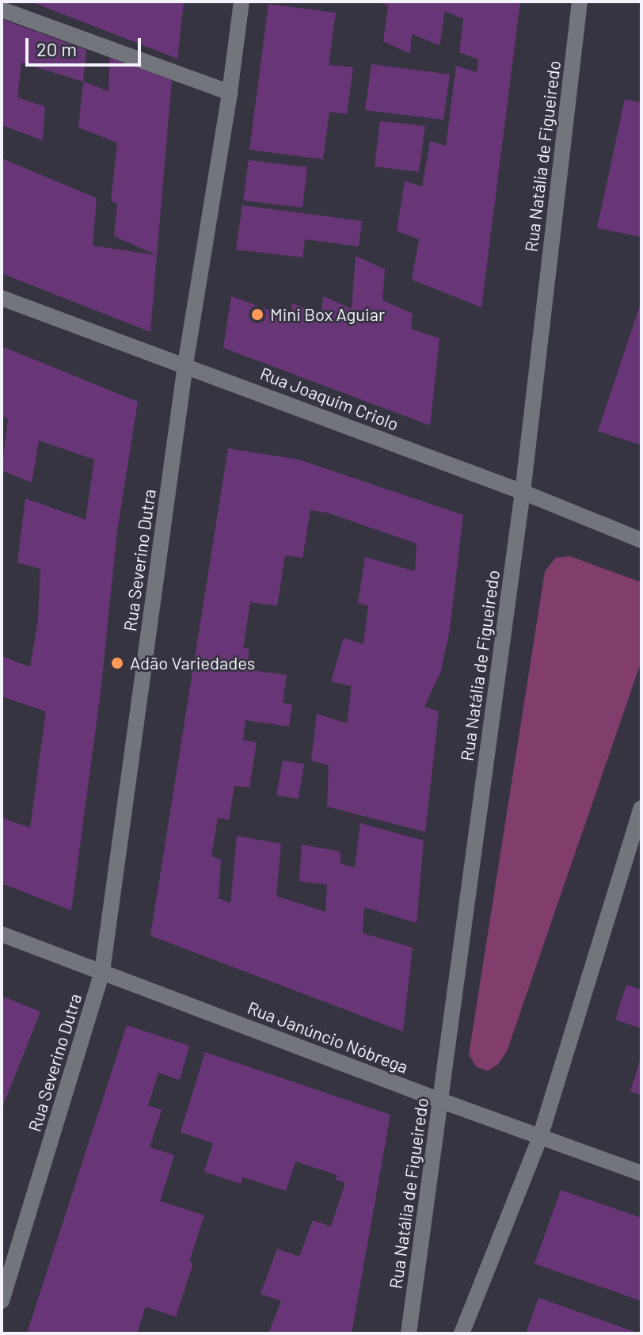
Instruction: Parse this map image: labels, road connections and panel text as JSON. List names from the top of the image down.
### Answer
{
  "streets": {
    "street": [
      "Rua Natália de Figueiredo",
      "Rua Joaquim Criolo",
      "Rua Severino Dutra",
      "Rua Janúncio Nóbrega"
    ]
  },
  "crossings": [
    ["Rua Natália de Figueiredo", "Rua Joaquim Criolo"],
    ["Rua Natália de Figueiredo", "Rua Janúncio Nóbrega"],
    ["Rua Joaquim Criolo", "Rua Severino Dutra"],
    ["Rua Severino Dutra", "Rua Janúncio Nóbrega"]
  ],
  "places": ["Mini Box Aguiar", "Adão Variedades"],
  "scale_bar": "20 m"
}
